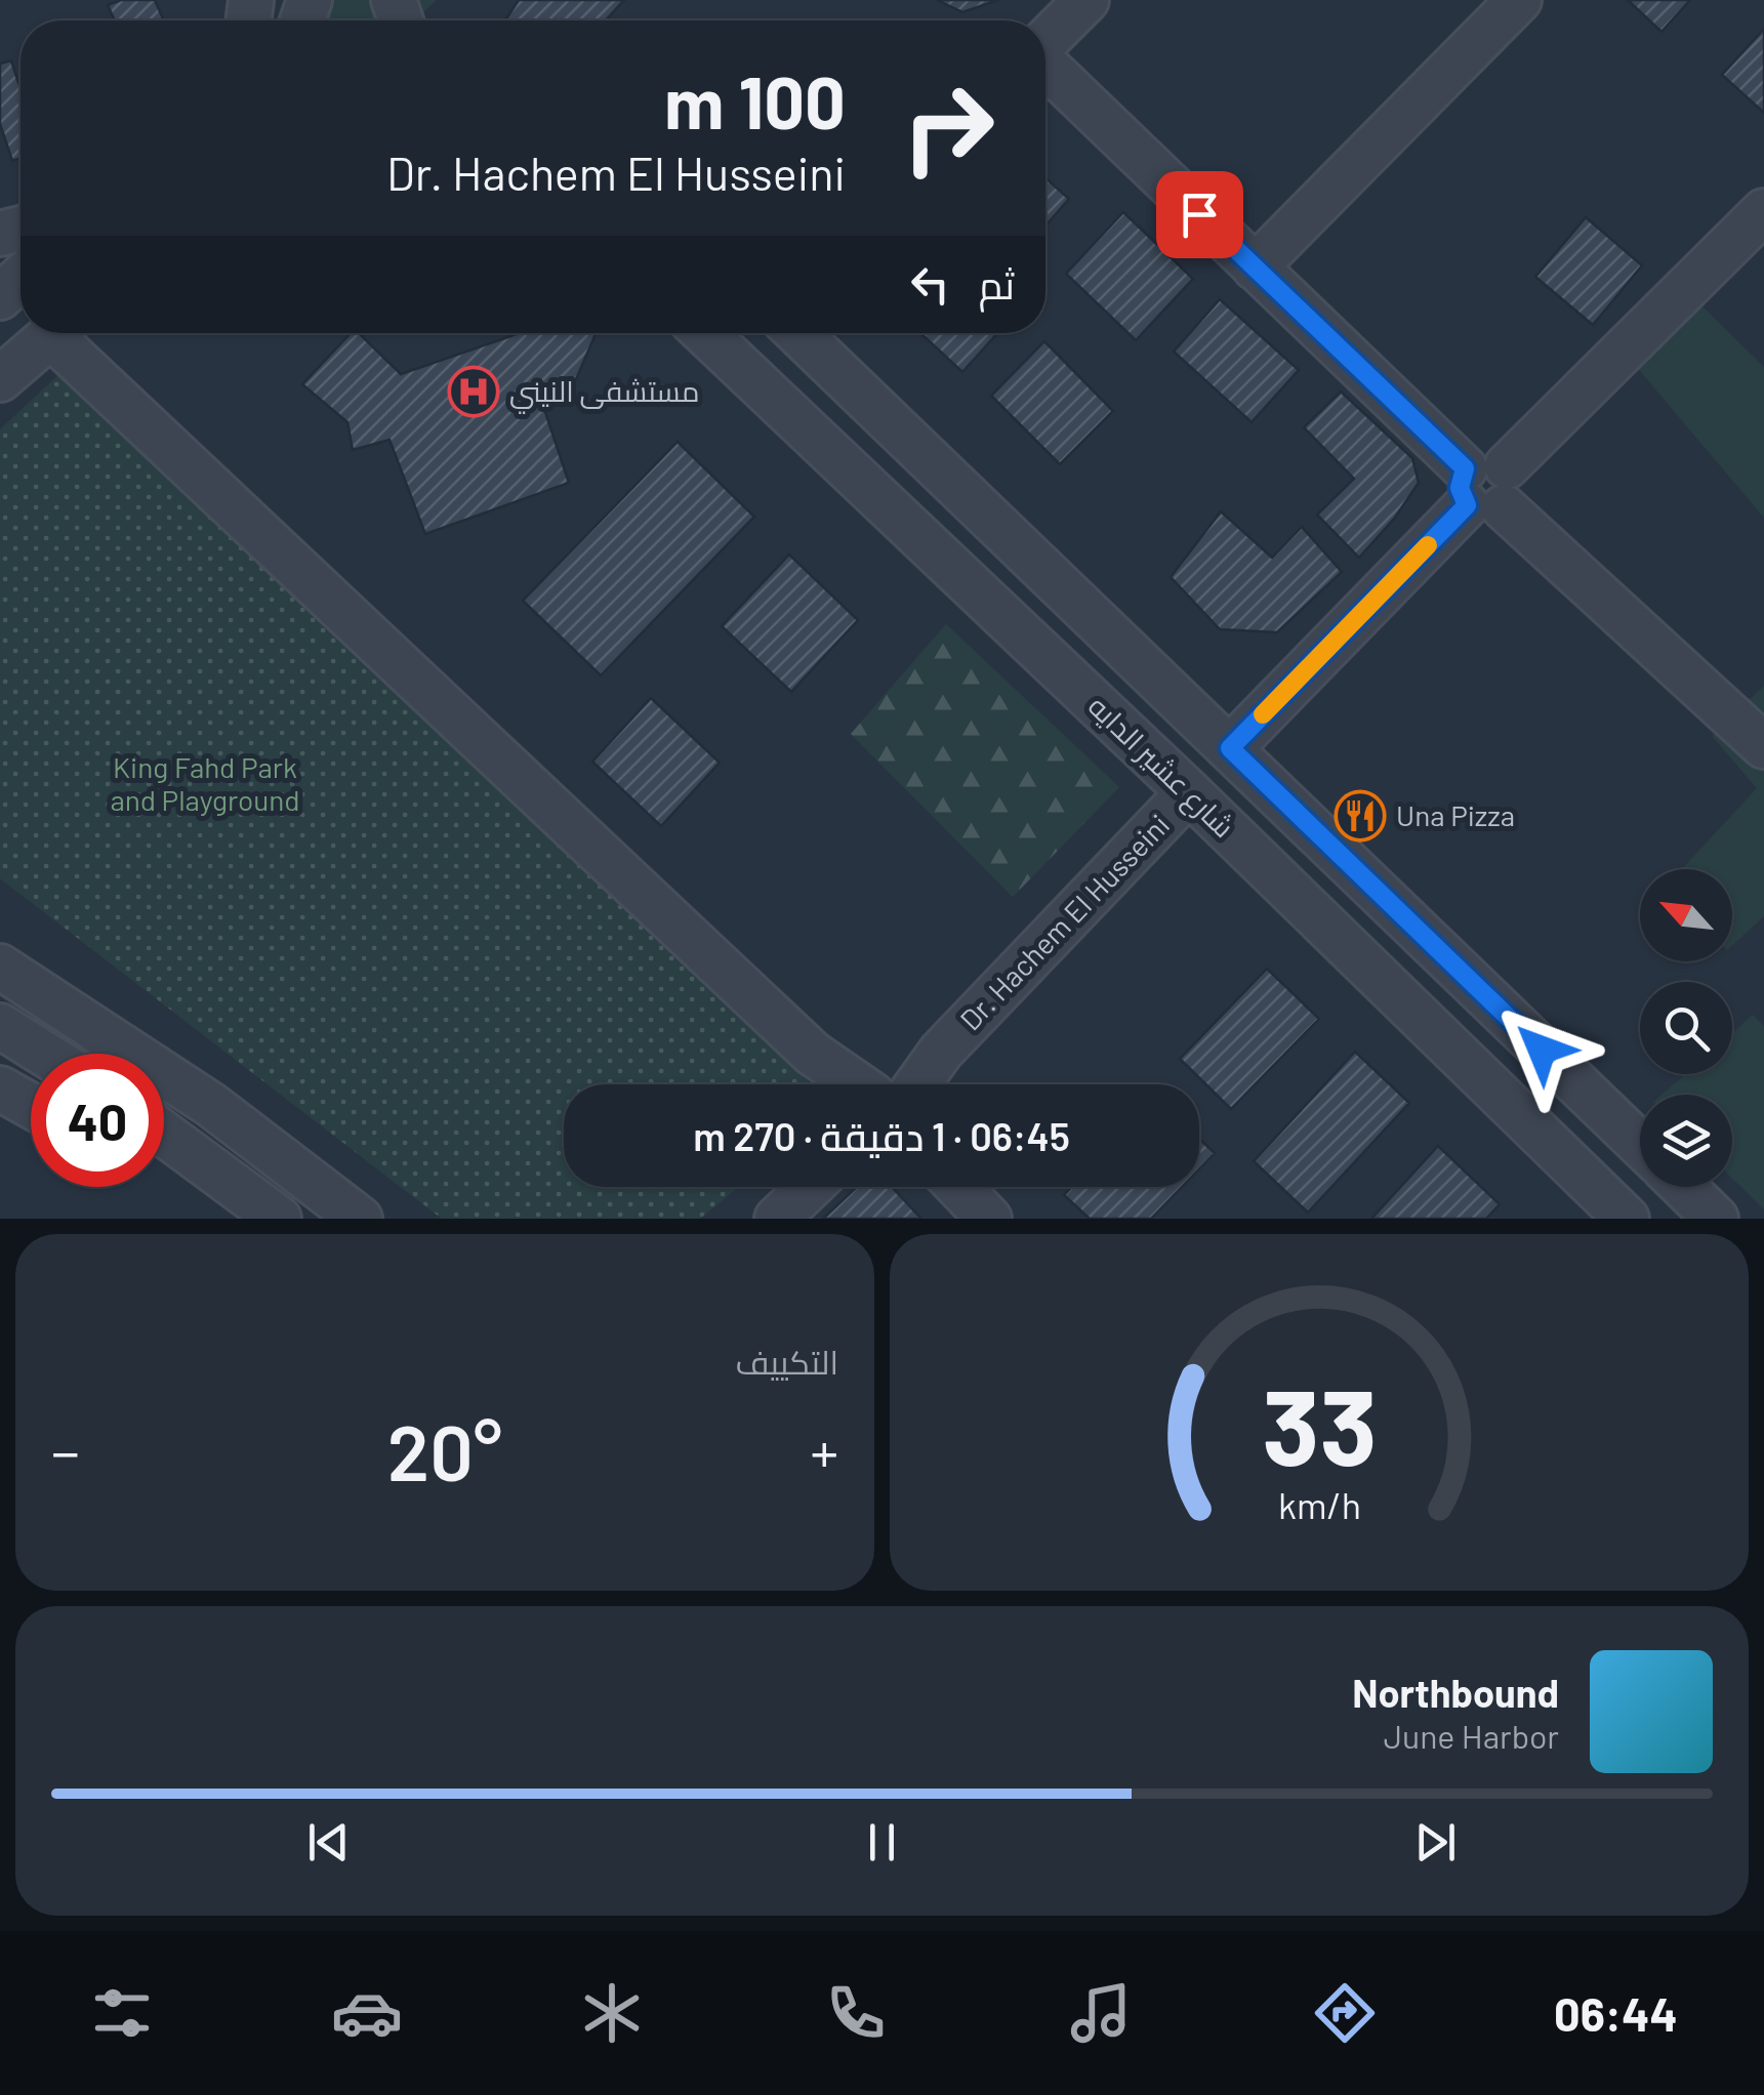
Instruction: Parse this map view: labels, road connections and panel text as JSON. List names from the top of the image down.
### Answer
{
  "streets": {
    "street": ["شارع عشير الدايه", "Dr. Hachem El Husseini"]
  },
  "crossings": [
    ["شارع عشير الدايه", "Dr. Hachem El Husseini"]
  ],
  "parks": ["King Fahd Park and Playground"],
  "places": {
    "hospital": ["مستشفى النيني"],
    "restaurant": ["Una Pizza"]
  },
  "north": "top left",
  "page": {
    "turn": ["100 m", "Dr. Hachem El Husseini"],
    "then": "ثم",
    "limit": "40",
    "trip": "06:45 · 1 دقيقة · 270 m",
    "tile": "التكييف",
    "heat": ["−", "20°", "+"],
    "song": ["Northbound", "June Harbor"],
    "tabs": "06:44",
    "gauge": ["33", "km/h"]
  }
}
